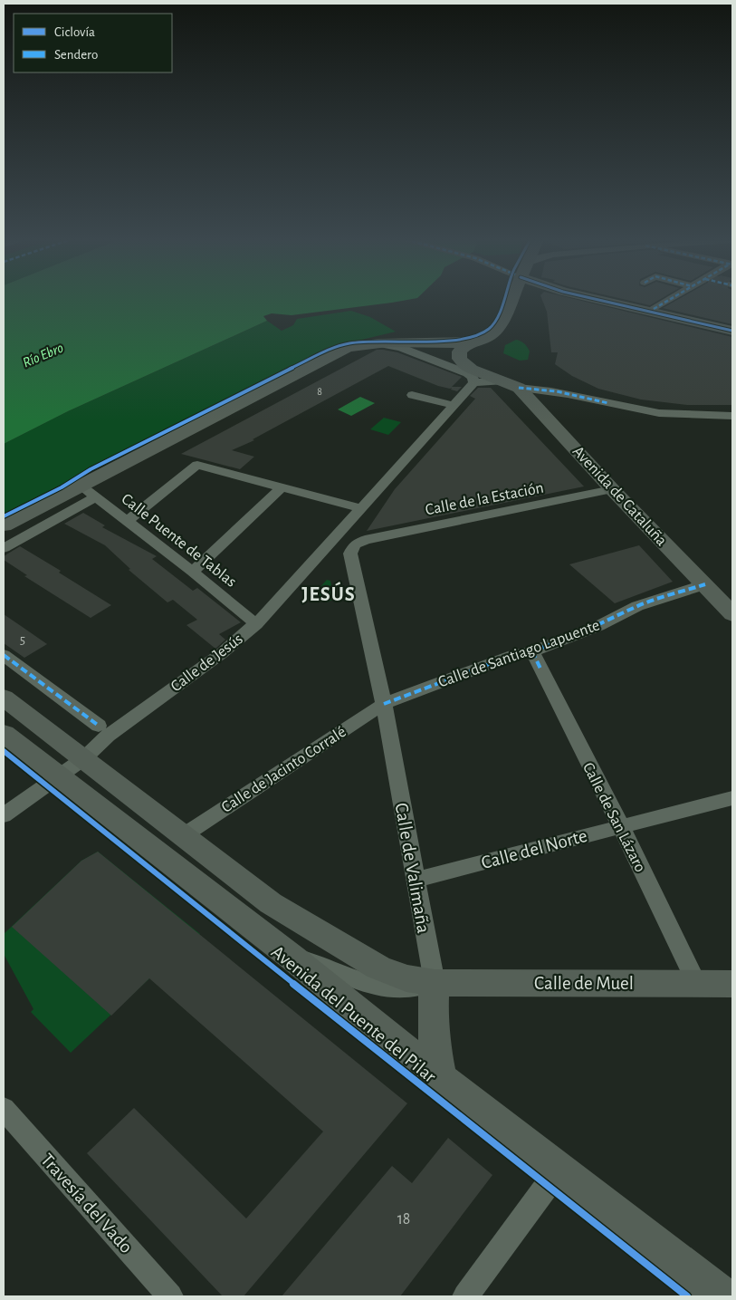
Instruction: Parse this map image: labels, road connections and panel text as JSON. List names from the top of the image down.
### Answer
{
  "streets": {
    "main road": ["Avenida de Cataluña", "Calle de Muel", "Avenida del Puente del Pilar"],
    "street": [
      "Calle de la Estación",
      "Calle Puente de Tablas",
      "Calle de Santiago Lapuente",
      "Calle de Jesús",
      "Calle de Jacinto Corralé",
      "Calle de San Lázaro",
      "Calle del Norte",
      "Calle de Valimaña",
      "Travesía del Vado"
    ]
  },
  "crossings": [
    ["Avenida de Cataluña", "Calle de la Estación"],
    ["Avenida de Cataluña", "Calle de Santiago Lapuente"],
    ["Calle Puente de Tablas", "Calle de Jesús"],
    ["Calle de Santiago Lapuente", "Calle de Jacinto Corralé"],
    ["Calle de Santiago Lapuente", "Calle de San Lázaro"],
    ["Calle de Santiago Lapuente", "Calle de Valimaña"],
    ["Calle de Jesús", "Avenida del Puente del Pilar"],
    ["Calle de Jacinto Corralé", "Calle de Valimaña"],
    ["Calle de San Lázaro", "Calle del Norte"],
    ["Calle de San Lázaro", "Calle de Muel"],
    ["Calle del Norte", "Calle de Valimaña"],
    ["Calle de Valimaña", "Calle de Muel"]
  ],
  "districts": ["JESÚS"],
  "water": ["Río Ebro"],
  "house_numbers": ["8", "5", "18"],
  "legend": ["Ciclovía", "Sendero"]
}
